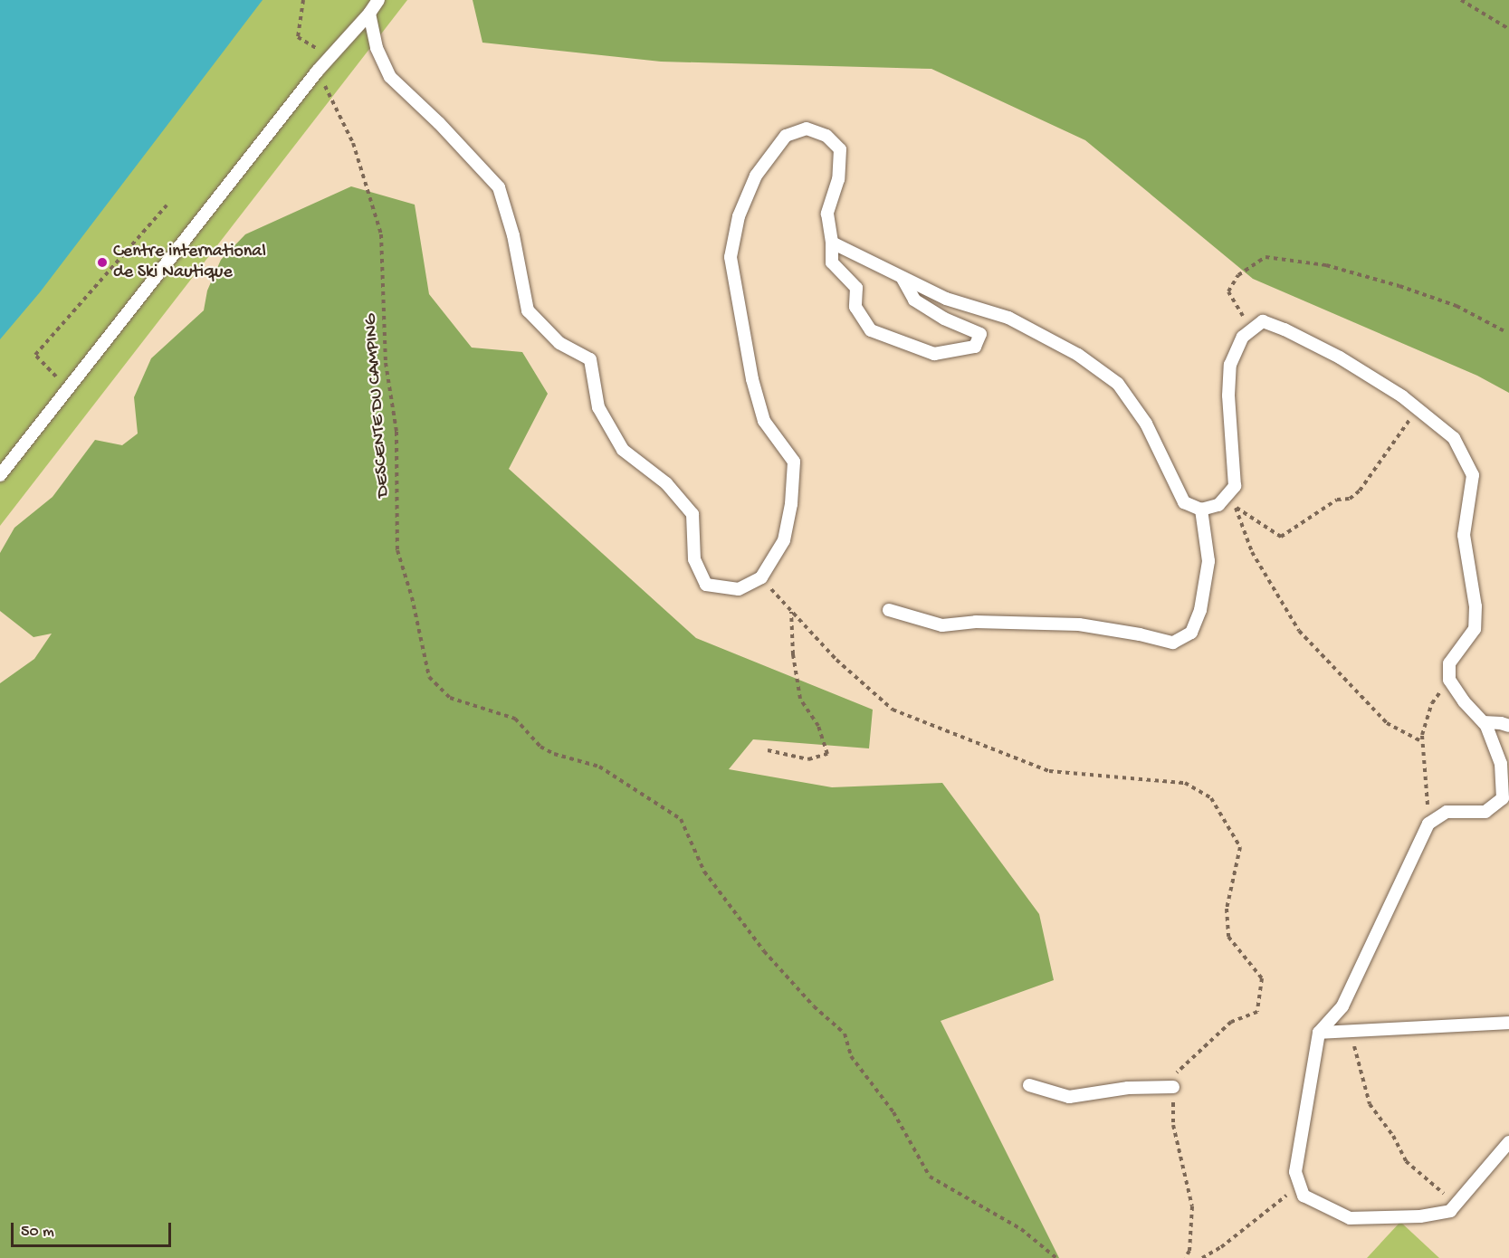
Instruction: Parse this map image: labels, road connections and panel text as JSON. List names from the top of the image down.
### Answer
{
  "streets": {
    "path": ["DESCENTE DU CAMPING"]
  },
  "places": ["Centre international de Ski Nautique"],
  "scale_bar": "50 m"
}
